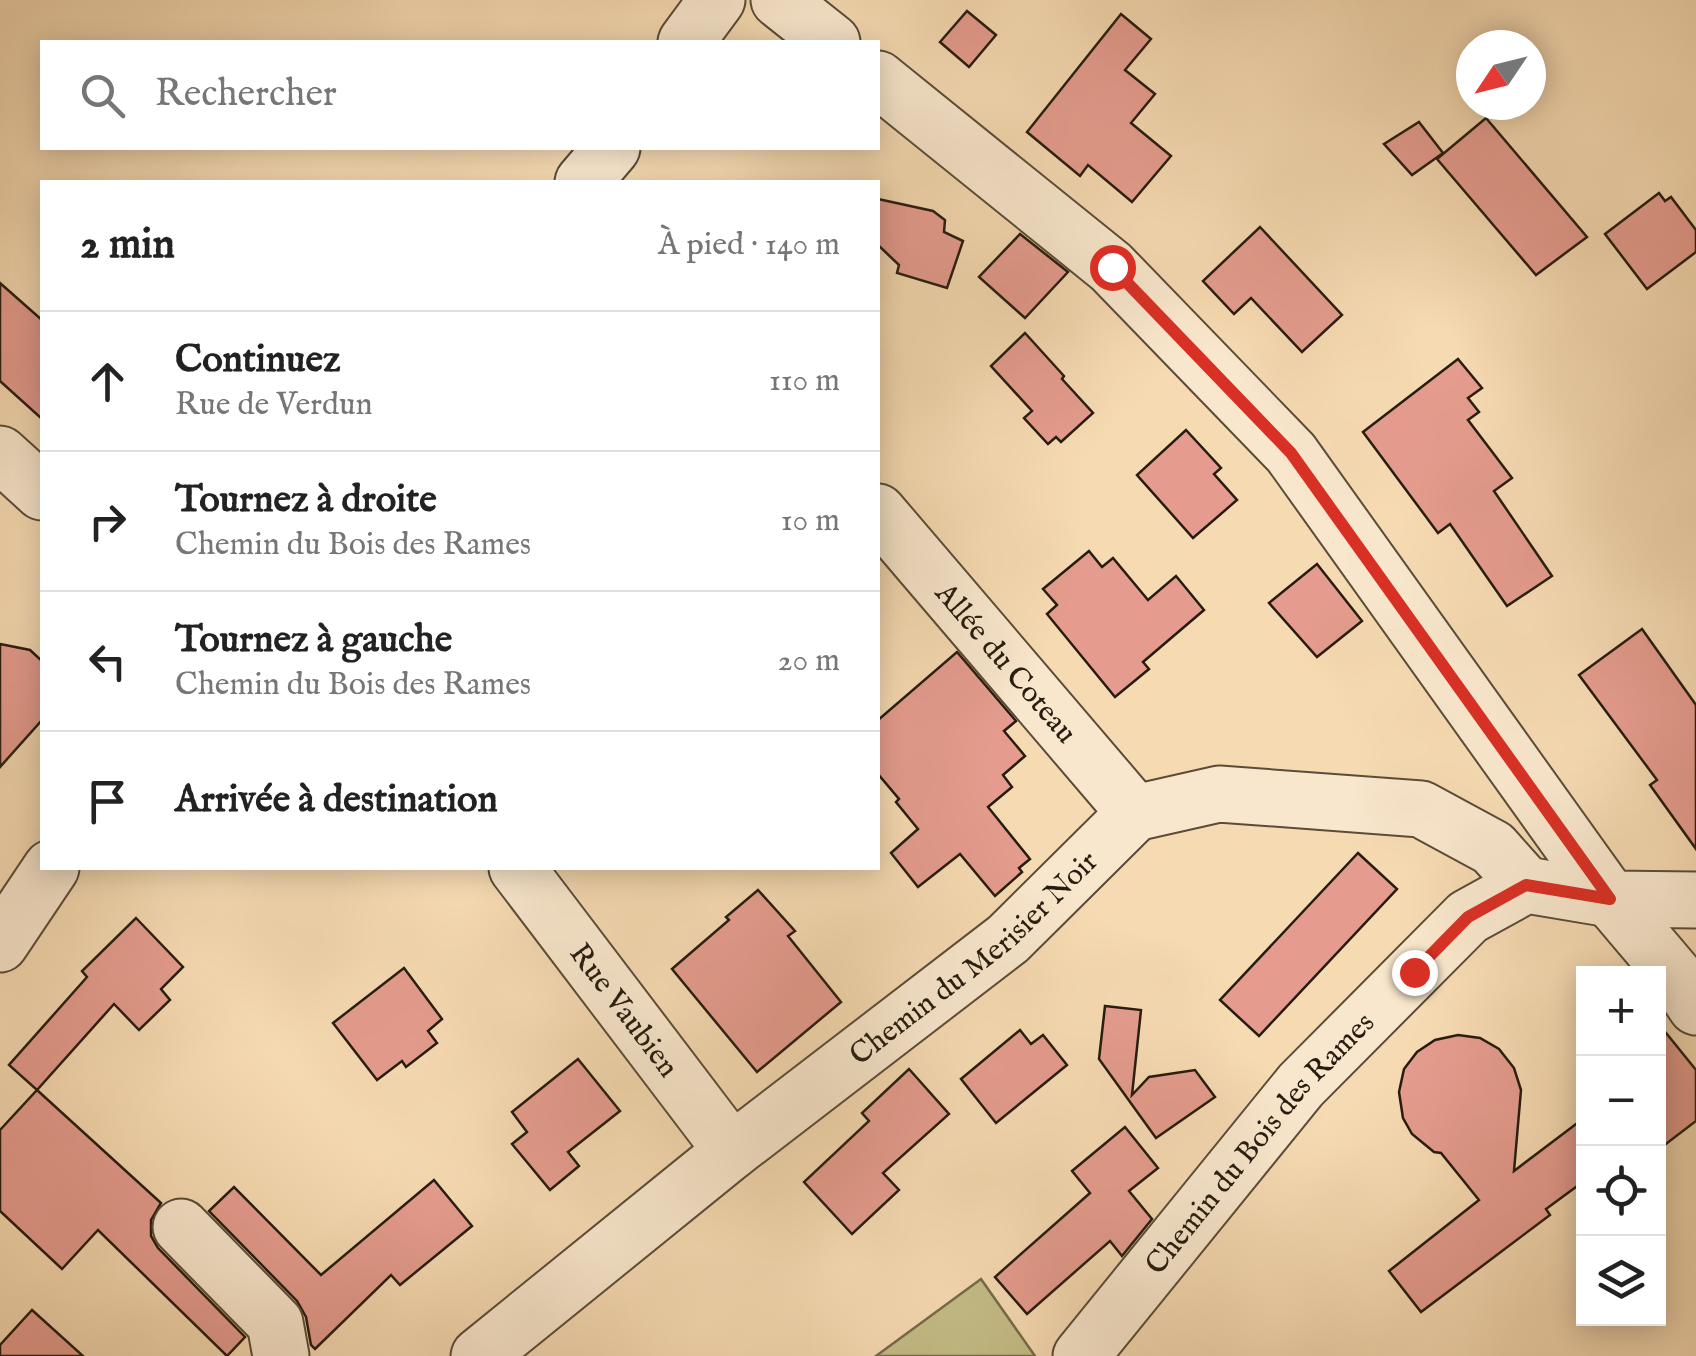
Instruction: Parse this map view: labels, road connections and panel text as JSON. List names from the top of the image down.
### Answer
{
  "streets": {
    "street": [
      "Allée du Coteau",
      "Chemin du Merisier Noir",
      "Rue Vaubien",
      "Chemin du Bois des Rames"
    ]
  },
  "crossings": [
    ["Allée du Coteau", "Chemin du Merisier Noir"],
    ["Chemin du Merisier Noir", "Rue Vaubien"]
  ],
  "north": "bottom left",
  "page": {
    "search": "Rechercher",
    "heading": ["2 min", "À pied · 140 m"],
    "list": [
      ["Continuez", "Rue de Verdun", "110 m"],
      ["Tournez à droite", "Chemin du Bois des Rames", "10 m"],
      ["Tournez à gauche", "Chemin du Bois des Rames", "20 m"],
      "Arrivée à destination"
    ],
    "map_buttons": ["+", "−"]
  }
}
